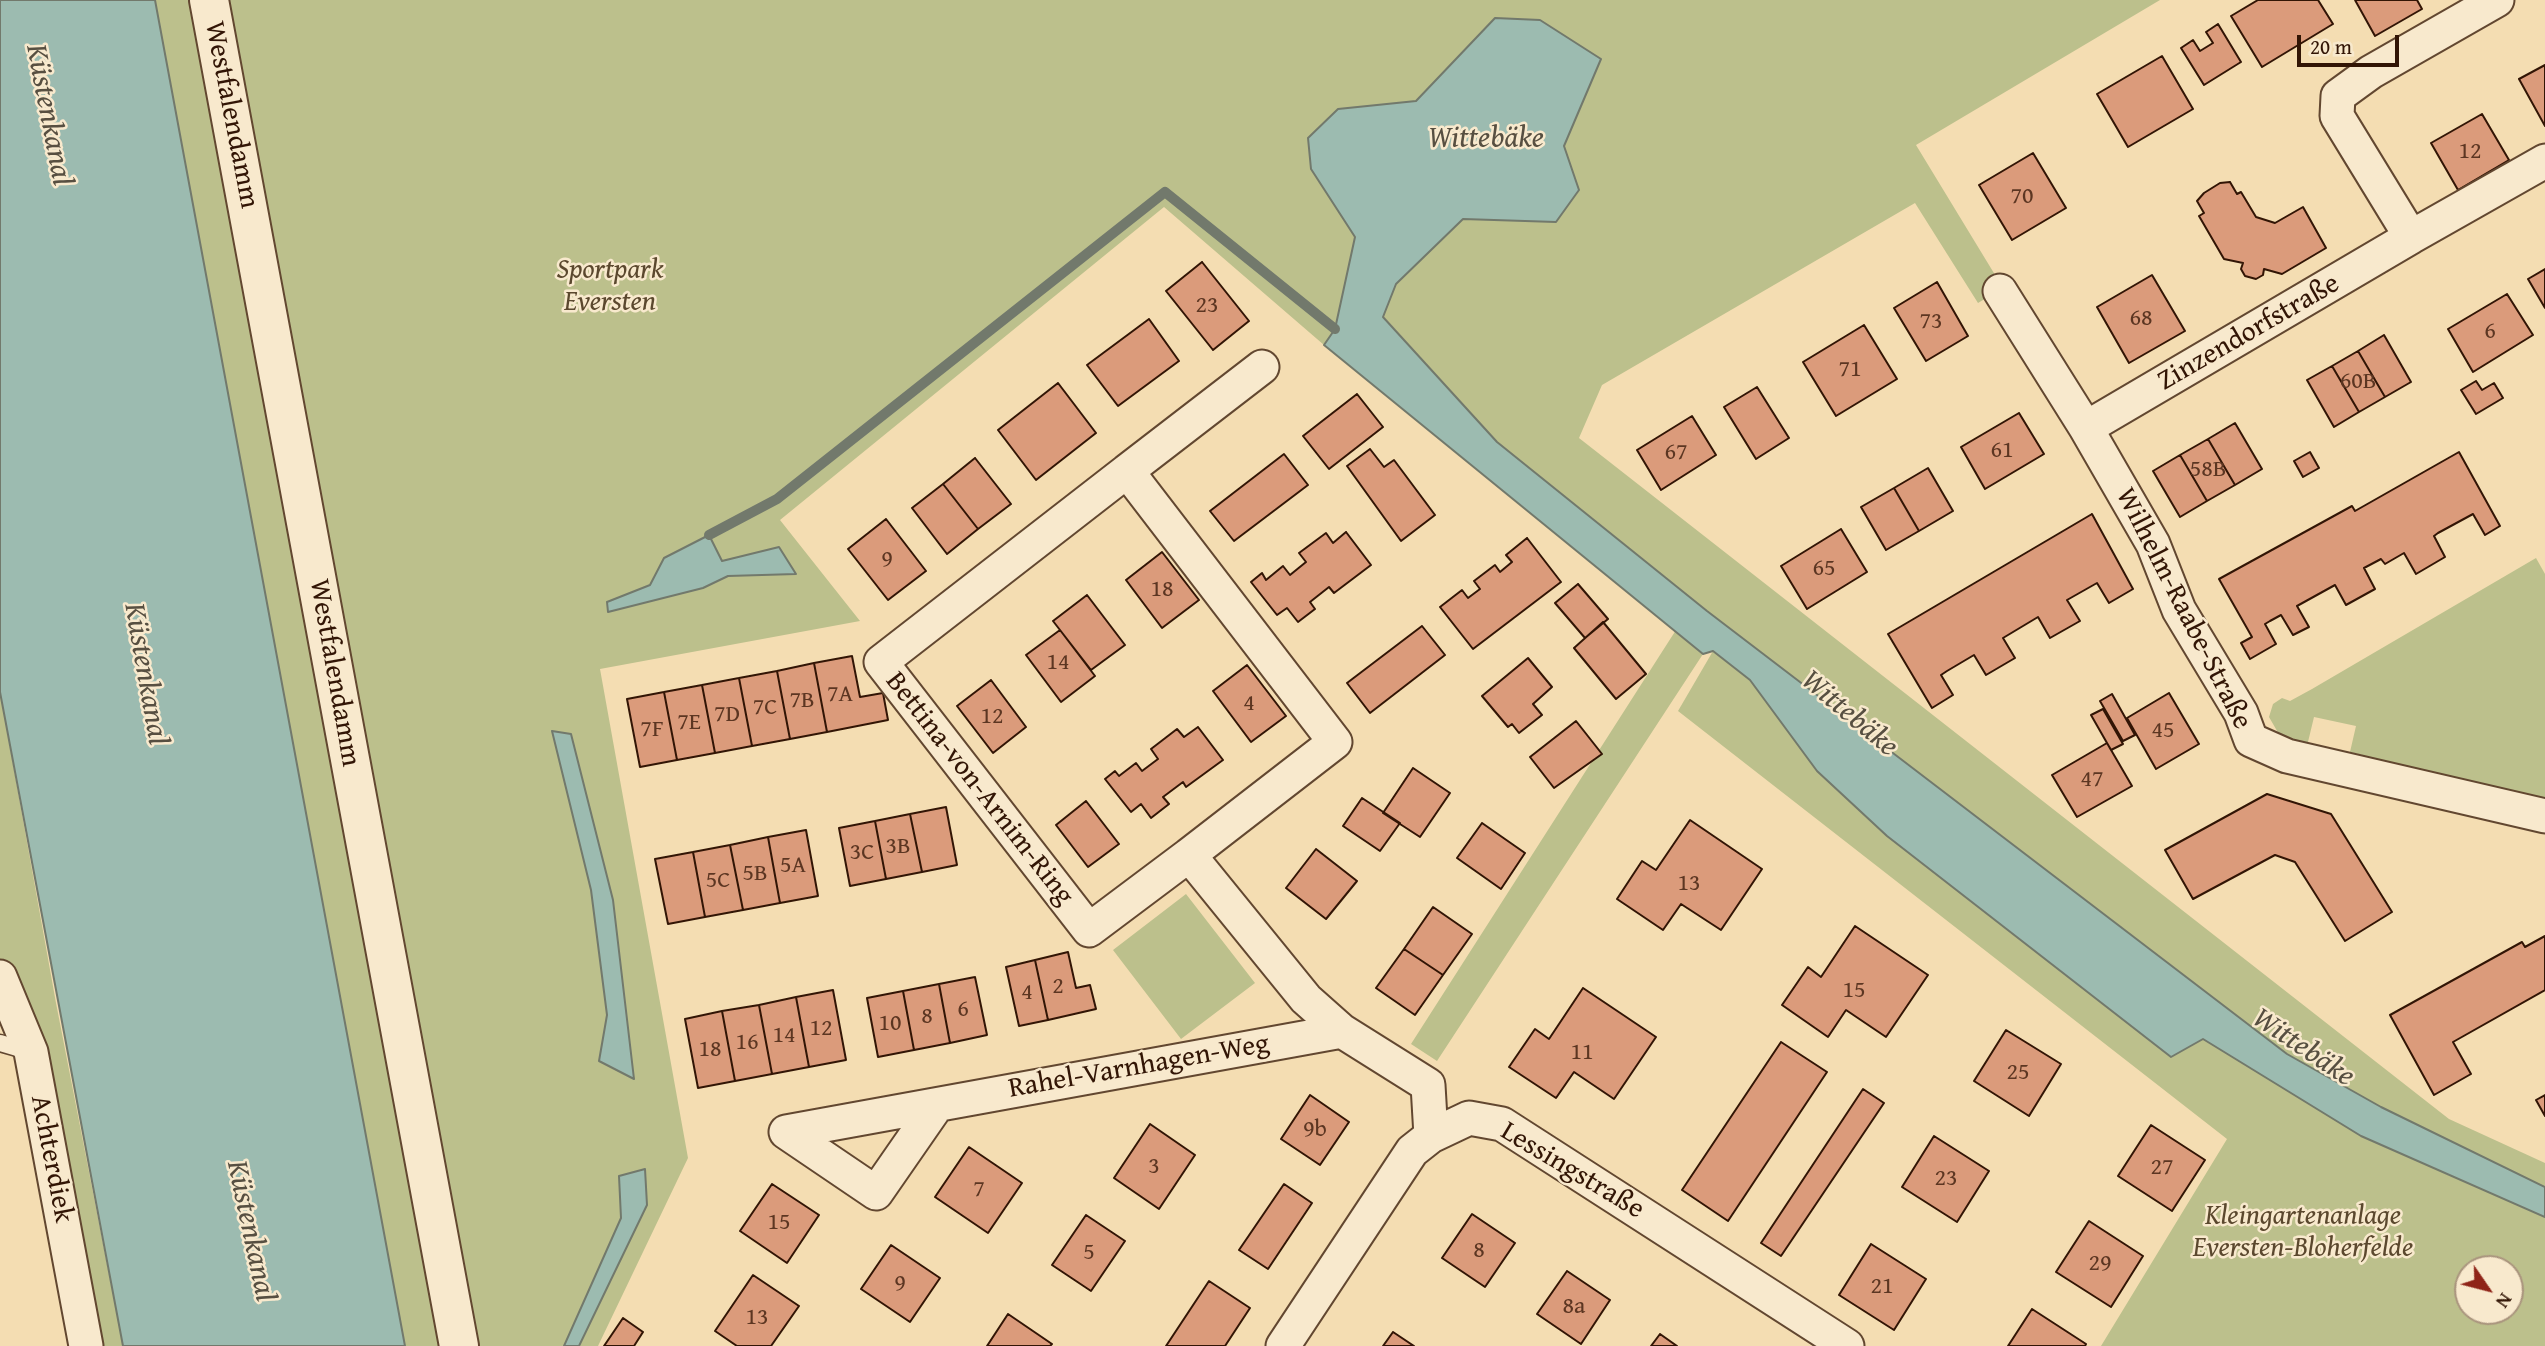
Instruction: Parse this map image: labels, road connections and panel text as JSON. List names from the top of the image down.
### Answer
{
  "streets": {
    "street": [
      "Westfalendamm",
      "Zinzendorfstraße",
      "Wilhelm-Raabe-Straße",
      "Bettina-von-Arnim-Ring",
      "Rahel-Varnhagen-Weg",
      "Achterdiek",
      "Lessingstraße"
    ]
  },
  "crossings": [
    ["Zinzendorfstraße", "Wilhelm-Raabe-Straße"]
  ],
  "water": ["Küstenkanal", "Wittebäke"],
  "parks": ["Sportpark Eversten", "Kleingartenanlage Eversten-Bloherfelde"],
  "house_numbers": [
    "12",
    "70",
    "23",
    "68",
    "73",
    "6",
    "71",
    "60B",
    "61",
    "67",
    "58B",
    "9",
    "65",
    "18",
    "14",
    "7A",
    "7B",
    "4",
    "7C",
    "7D",
    "12",
    "7E",
    "7F",
    "45",
    "47",
    "3B",
    "3C",
    "5A",
    "5B",
    "5C",
    "13",
    "2",
    "15",
    "4",
    "6",
    "8",
    "10",
    "12",
    "14",
    "16",
    "18",
    "11",
    "25",
    "9b",
    "3",
    "27",
    "23",
    "7",
    "15",
    "8",
    "5",
    "29",
    "9",
    "21",
    "8a",
    "13"
  ],
  "scale_bar": "20 m",
  "north": "bottom right"
}
